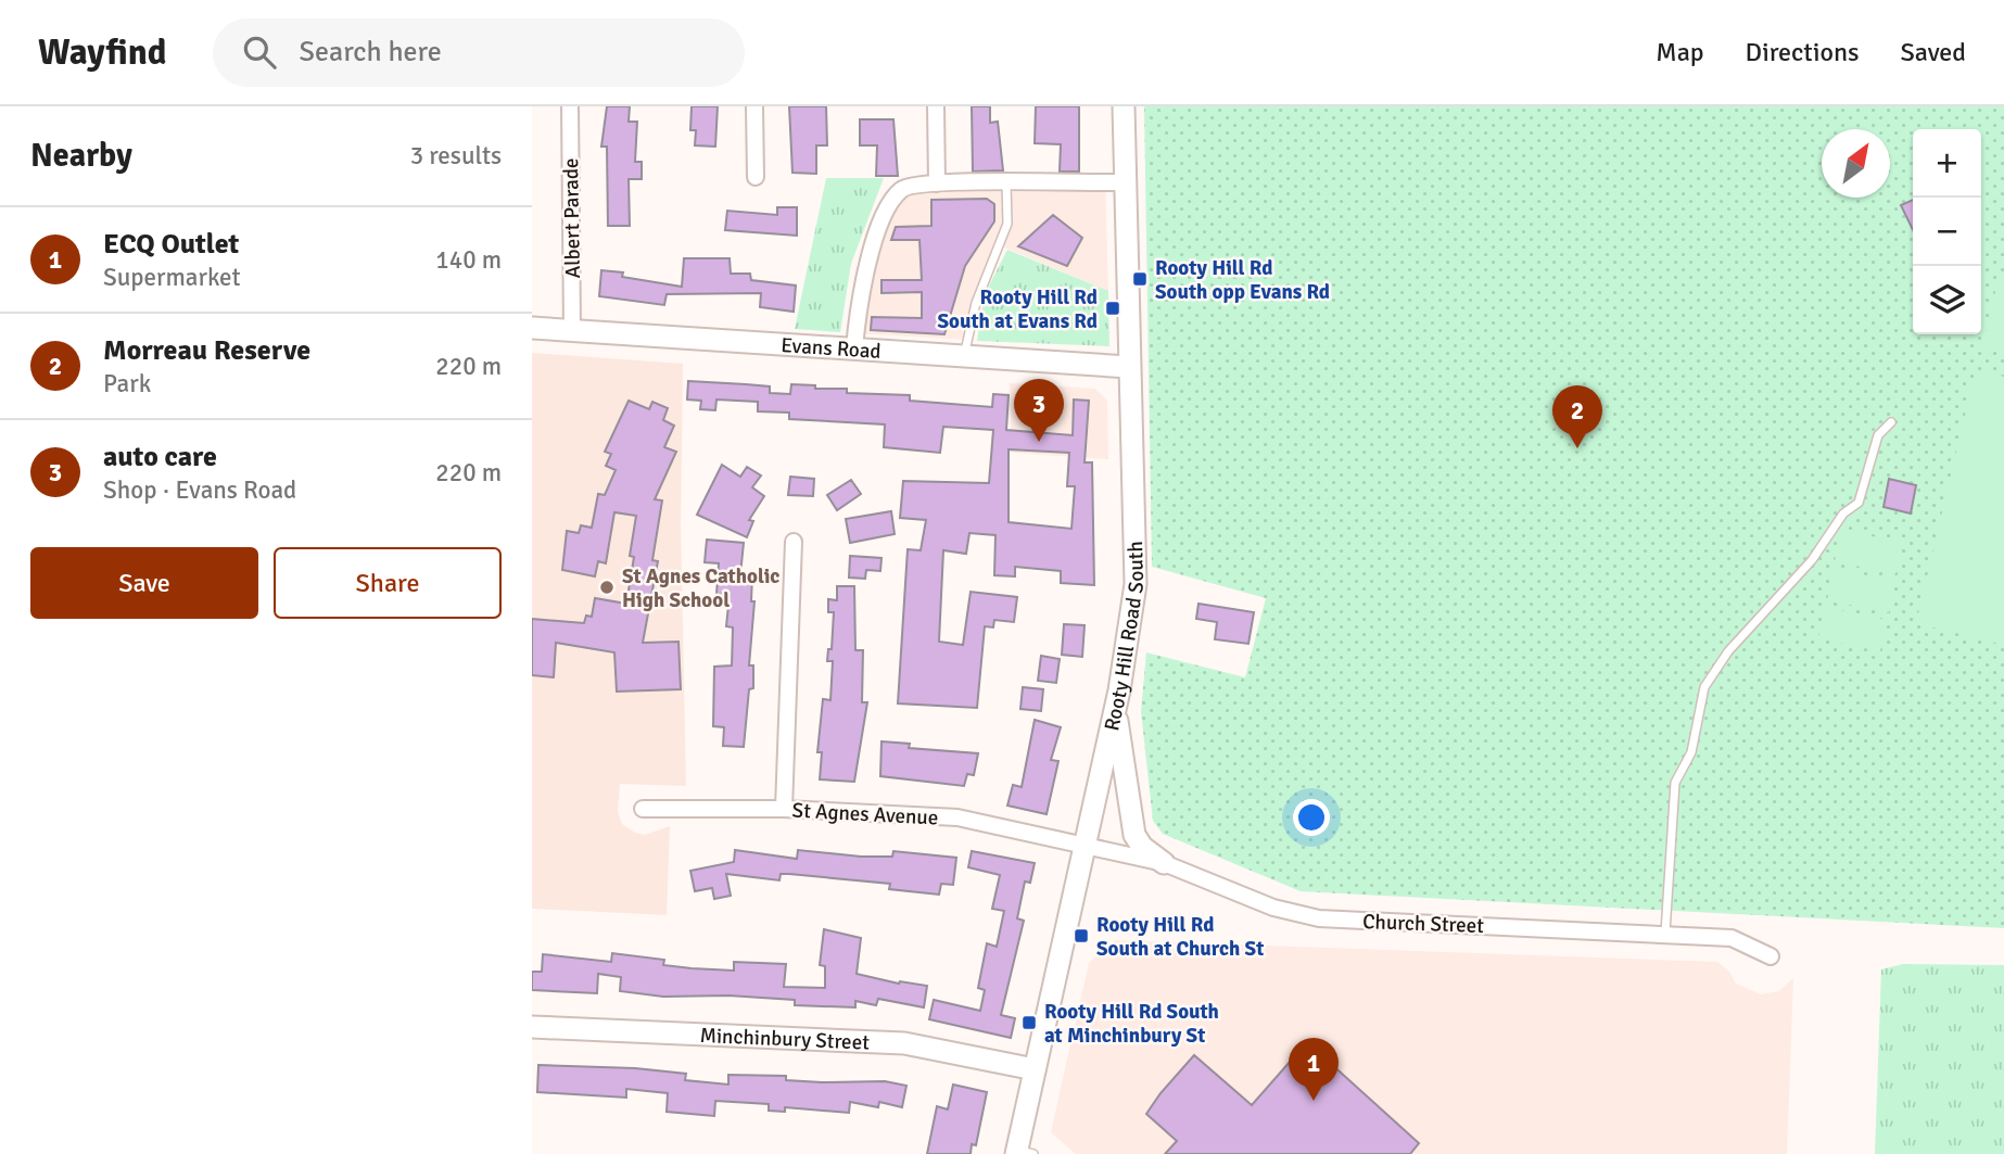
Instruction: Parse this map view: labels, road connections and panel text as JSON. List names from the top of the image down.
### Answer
{
  "streets": {
    "main road": ["Evans Road", "Rooty Hill Road South", "Minchinbury Street"],
    "street": ["Albert Parade", "St Agnes Avenue", "Church Street"]
  },
  "crossings": [
    ["Albert Parade", "Evans Road"],
    ["Evans Road", "Rooty Hill Road South"],
    ["Rooty Hill Road South", "St Agnes Avenue"],
    ["Rooty Hill Road South", "Church Street"],
    ["Rooty Hill Road South", "Minchinbury Street"],
    ["St Agnes Avenue", "Church Street"]
  ],
  "places": {
    "transit": [
      "Rooty Hill Rd South opp Evans Rd",
      "Rooty Hill Rd South at Evans Rd",
      "Rooty Hill Rd South at Church St",
      "Rooty Hill Rd South at Minchinbury St"
    ],
    "other": ["St Agnes Catholic High School"]
  },
  "north": "top right",
  "page": {
    "header": "Wayfind",
    "search": "Search here",
    "nav": ["Map", "Directions", "Saved"],
    "heading": ["Nearby", "3 results"],
    "map_buttons": ["+", "−"],
    "list": [
      {
        "mark": "1",
        "name": "ECQ Outlet",
        "note": "Supermarket",
        "value": "140 m"
      },
      {
        "mark": "2",
        "name": "Morreau Reserve",
        "note": "Park",
        "value": "220 m"
      },
      {
        "mark": "3",
        "name": "auto care",
        "note": "Shop · Evans Road",
        "value": "220 m"
      }
    ],
    "pins": ["3", "2", "1"],
    "buttons": ["Save", "Share"]
  }
}
